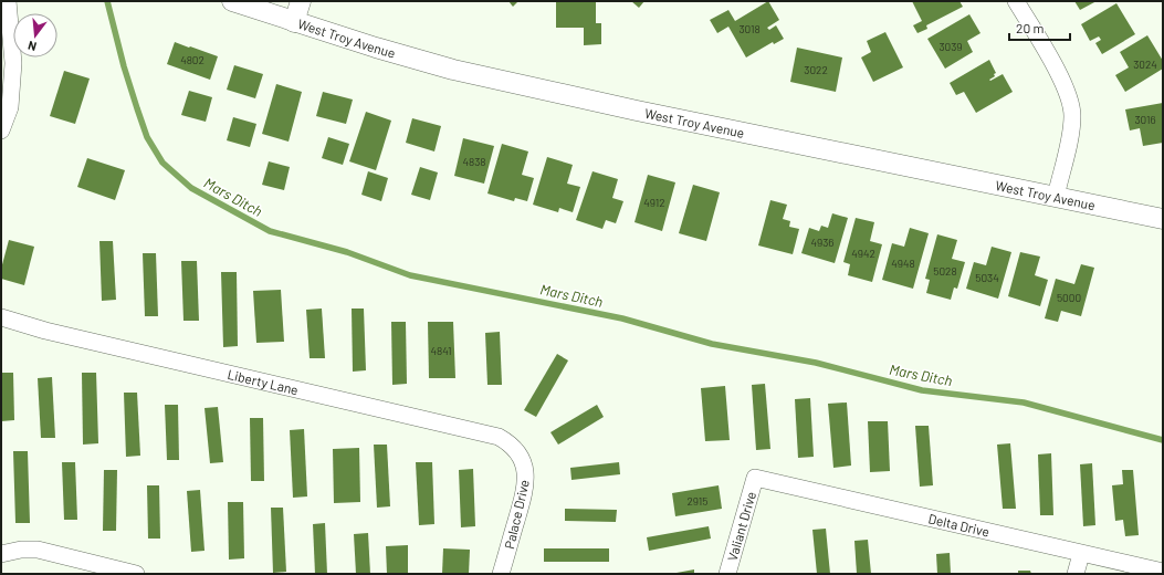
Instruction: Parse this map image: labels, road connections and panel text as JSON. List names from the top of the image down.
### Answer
{
  "streets": {
    "street": [
      "West Troy Avenue",
      "Liberty Lane",
      "Palace Drive",
      "Delta Drive",
      "Valiant Drive"
    ]
  },
  "crossings": [
    ["Liberty Lane", "Palace Drive"],
    ["Delta Drive", "Valiant Drive"]
  ],
  "water": ["Mars Ditch"],
  "house_numbers": [
    "3018",
    "3039",
    "4802",
    "3024",
    "3022",
    "3016",
    "4838",
    "4912",
    "4936",
    "4942",
    "4948",
    "5028",
    "5034",
    "5000",
    "4841",
    "2915"
  ],
  "scale_bar": "20 m",
  "north": "bottom"
}
